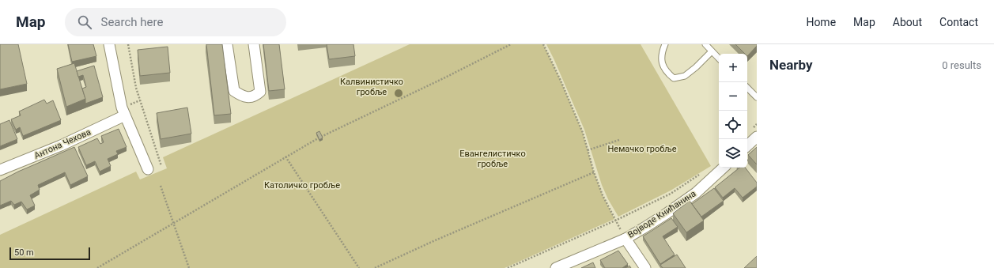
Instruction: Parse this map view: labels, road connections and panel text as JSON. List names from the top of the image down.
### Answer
{
  "streets": {
    "street": ["Антона Чехова", "Војводе Книћанина"]
  },
  "parks": [
    "Калвинистичко гробље",
    "Немачко гробље",
    "Евангелистичко гробље",
    "Католичко гробље"
  ],
  "scale_bar": "50 m",
  "page": {
    "header": "Map",
    "search": "Search here",
    "nav": [
      "Home",
      "Map",
      "About",
      "Contact"
    ],
    "heading": ["Nearby", "0 results"],
    "map_buttons": ["+", "−"],
    "scale": "50 m"
  }
}
